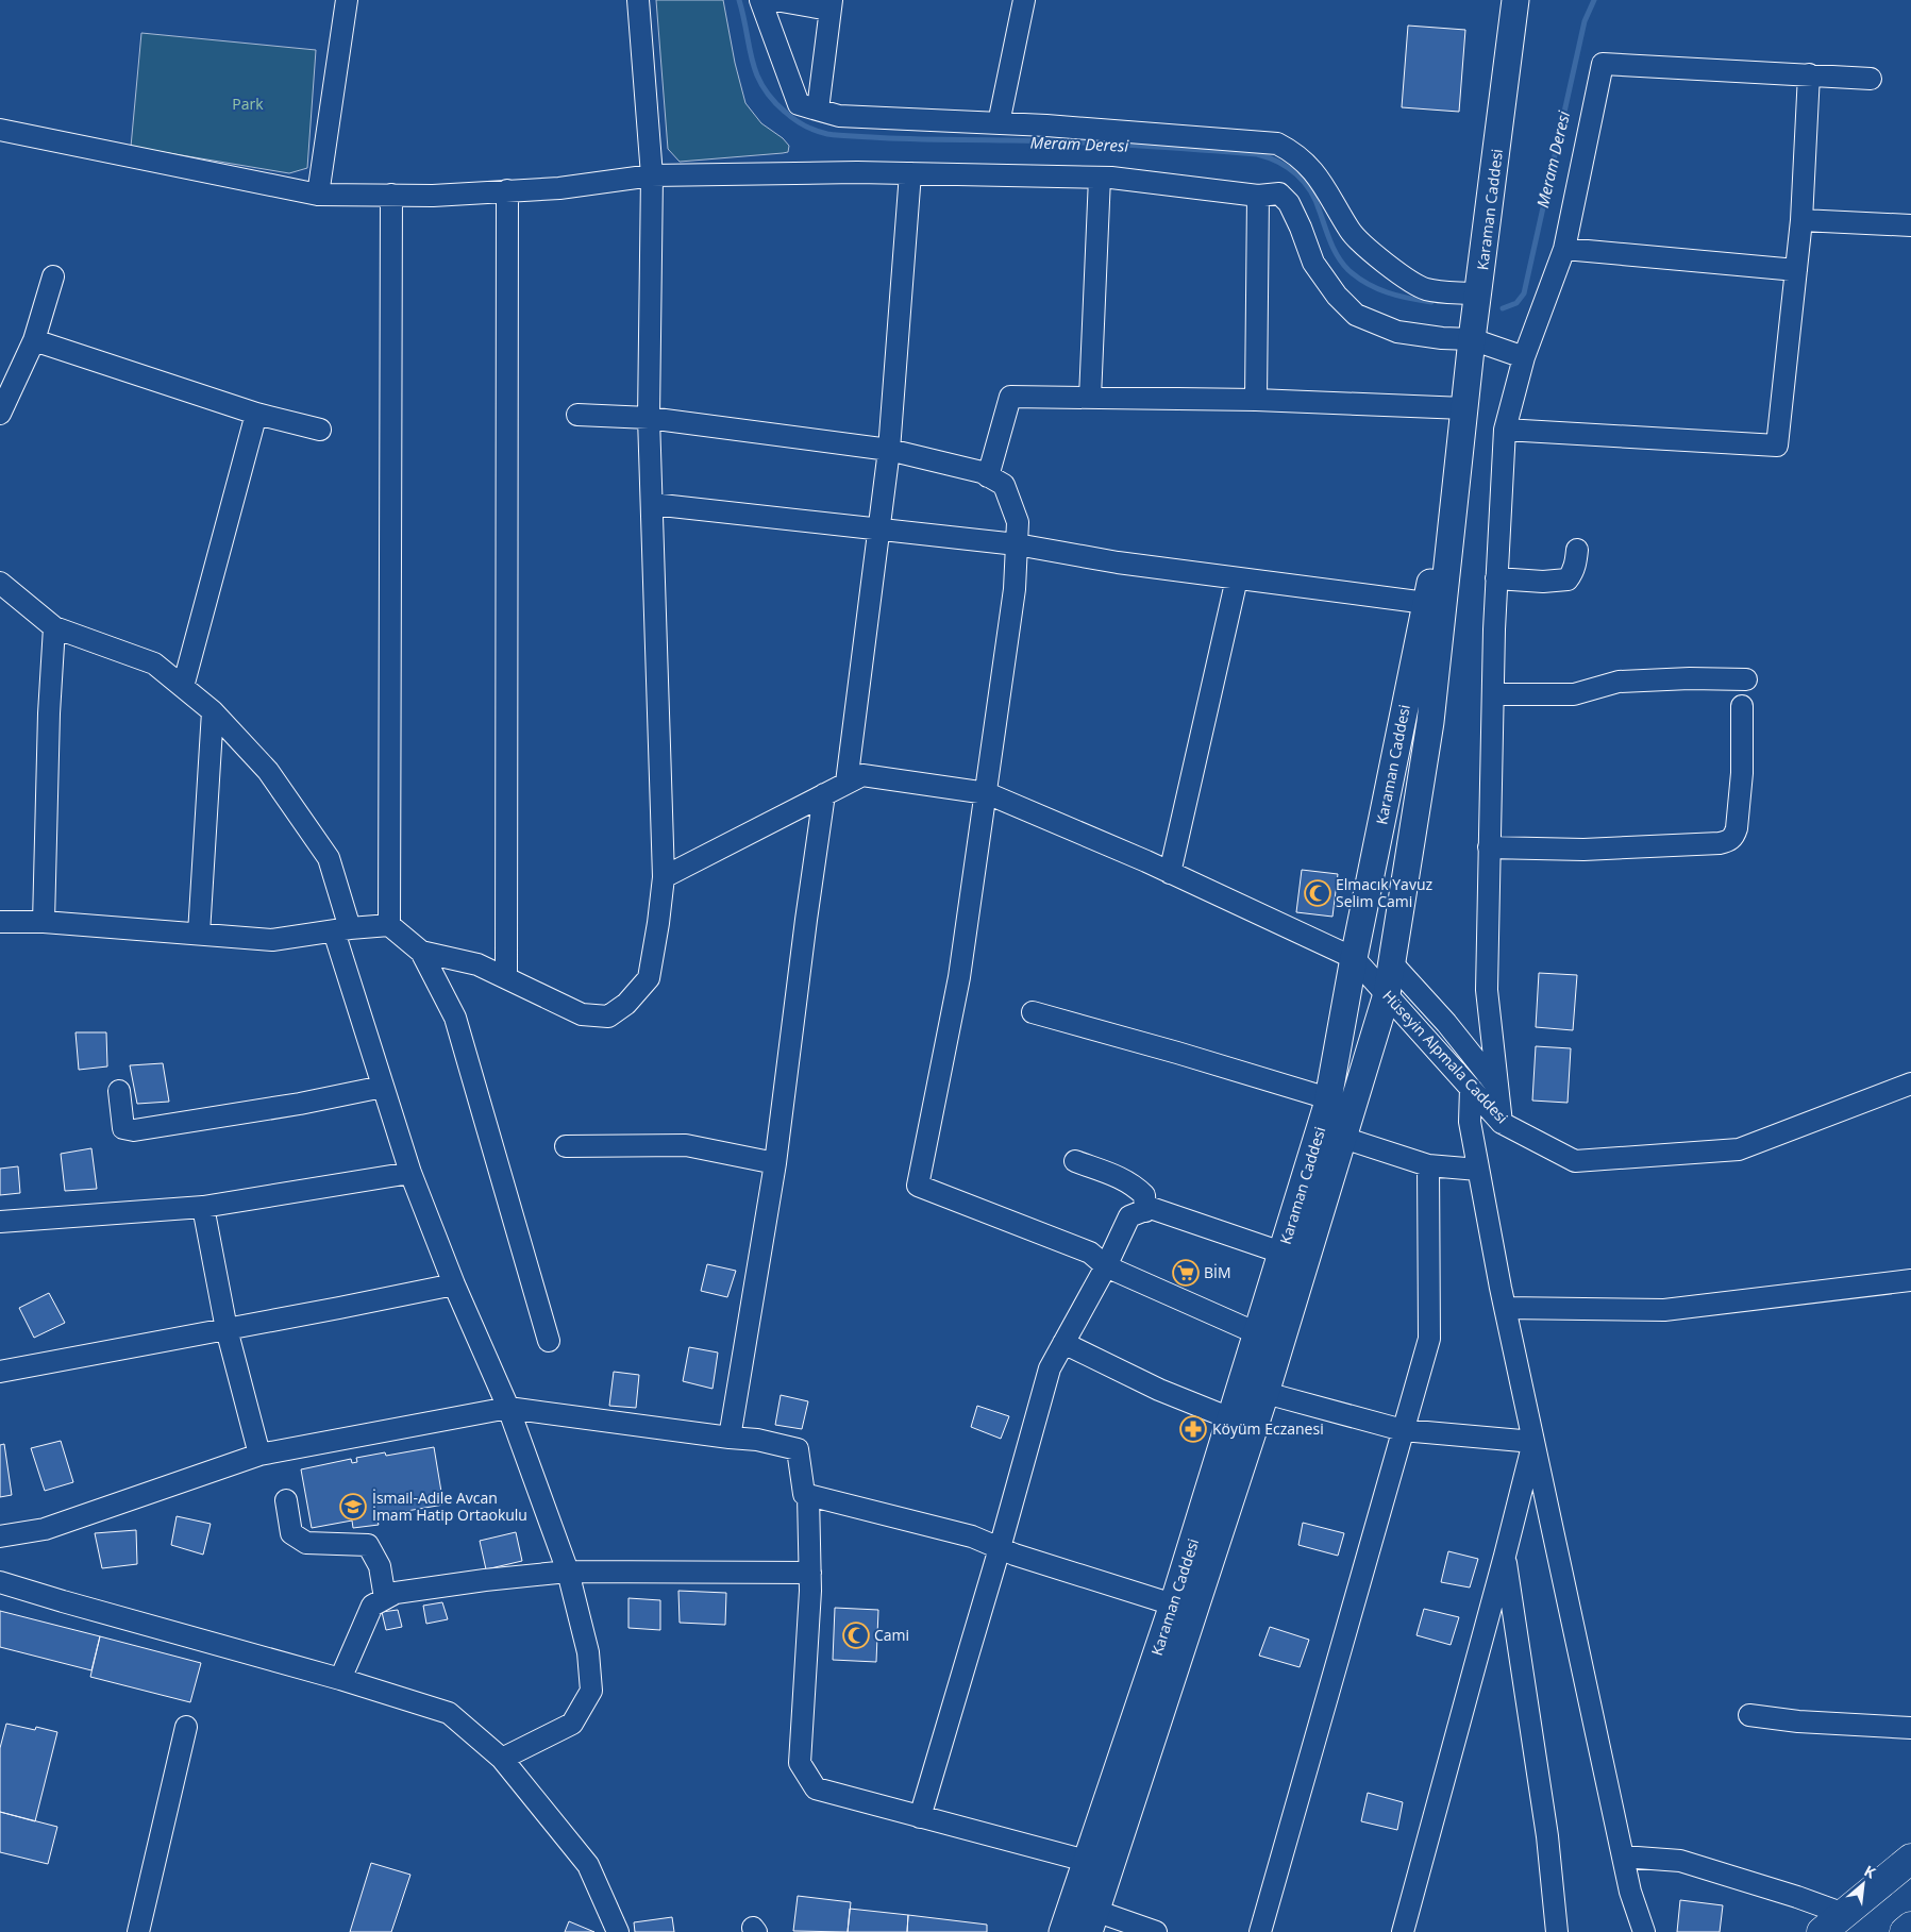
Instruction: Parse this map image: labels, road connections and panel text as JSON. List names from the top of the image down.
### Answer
{
  "streets": {
    "main road": ["Karaman Caddesi"],
    "street": ["Hüseyin Alpmala Caddesi"]
  },
  "crossings": [
    ["Karaman Caddesi", "Hüseyin Alpmala Caddesi"]
  ],
  "water": ["Meram Deresi"],
  "parks": ["Park"],
  "places": {
    "mosque": ["Elmacık Yavuz Selim Cami", "Cami"],
    "supermarket": ["BİM"],
    "pharmacy": ["Köyüm Eczanesi"],
    "school or university": ["İsmail-Adile Avcan İmam Hatip Ortaokulu"]
  },
  "north": "top right"
}
